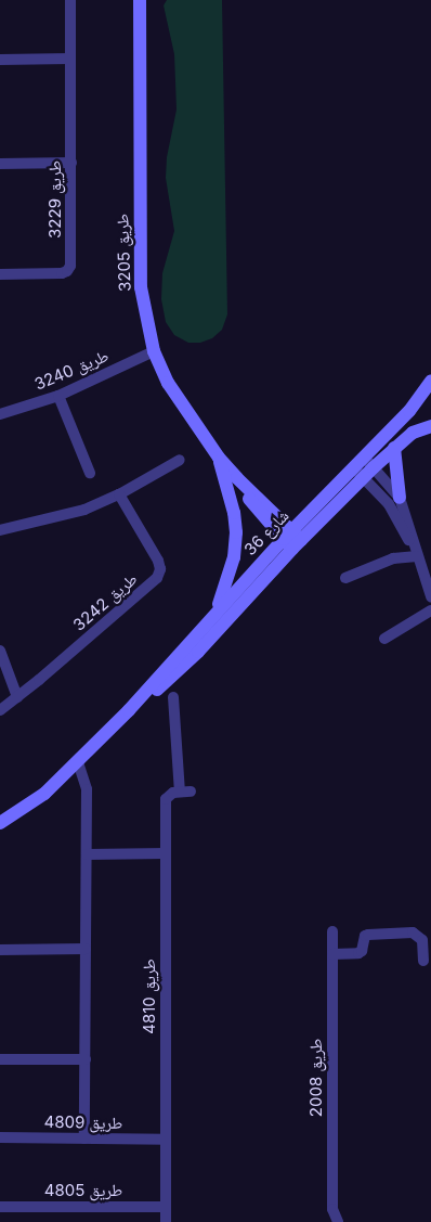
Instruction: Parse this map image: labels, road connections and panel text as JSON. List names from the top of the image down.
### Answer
{
  "streets": {
    "street": [
      "طريق 3229",
      "طريق 3205",
      "طريق 3240",
      "شارع 36",
      "طريق 3242",
      "طريق 4810",
      "طريق 2008",
      "طريق 4809",
      "طريق 4805"
    ]
  },
  "crossings": [
    ["طريق 3205", "طريق 3240"],
    ["طريق 3205", "شارع 36"],
    ["طريق 4810", "طريق 4809"],
    ["طريق 4810", "طريق 4805"]
  ]
}
